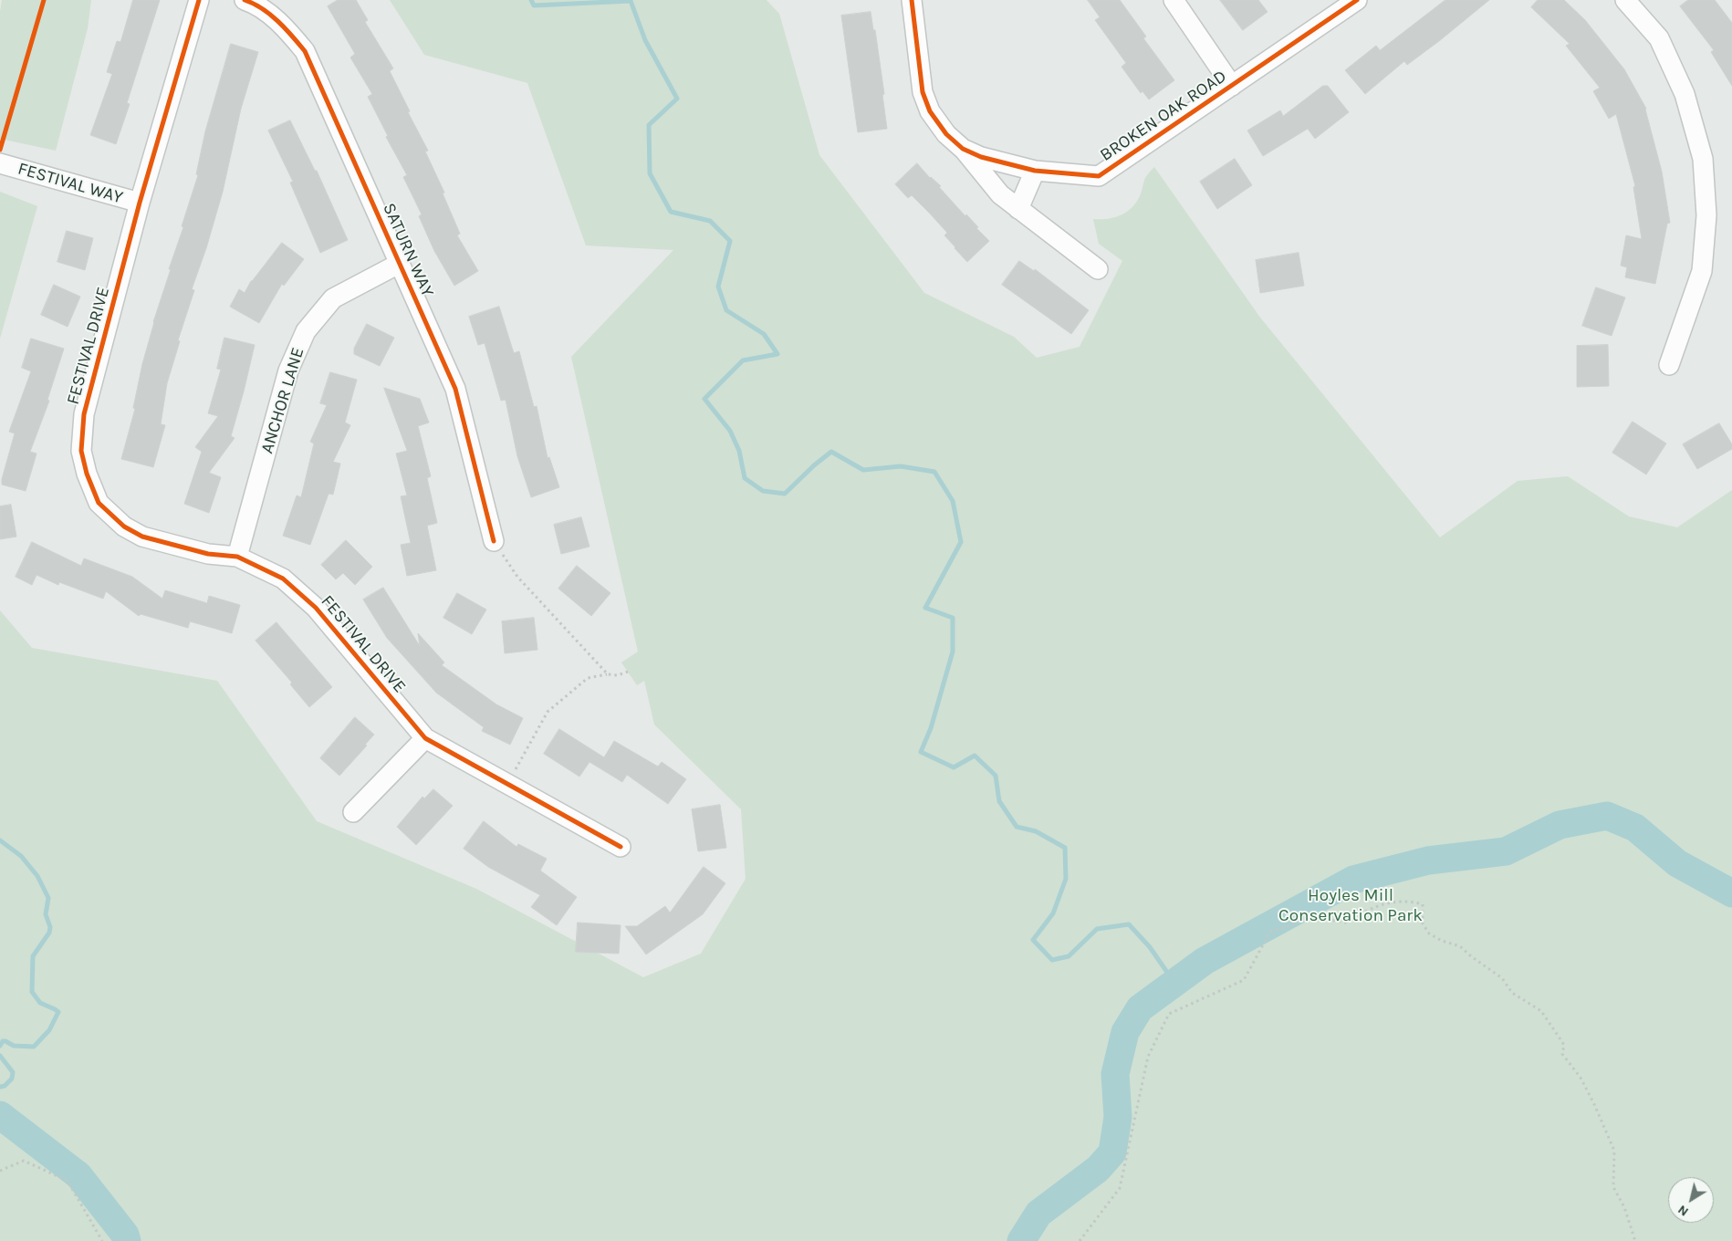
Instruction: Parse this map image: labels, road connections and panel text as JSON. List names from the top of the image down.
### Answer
{
  "streets": {
    "street": [
      "BROKEN OAK ROAD",
      "FESTIVAL WAY",
      "SATURN WAY",
      "FESTIVAL DRIVE",
      "ANCHOR LANE"
    ]
  },
  "crossings": [
    ["FESTIVAL WAY", "FESTIVAL DRIVE"],
    ["SATURN WAY", "ANCHOR LANE"],
    ["FESTIVAL DRIVE", "ANCHOR LANE"]
  ],
  "parks": ["Hoyles Mill Conservation Park"],
  "north": "bottom left"
}
